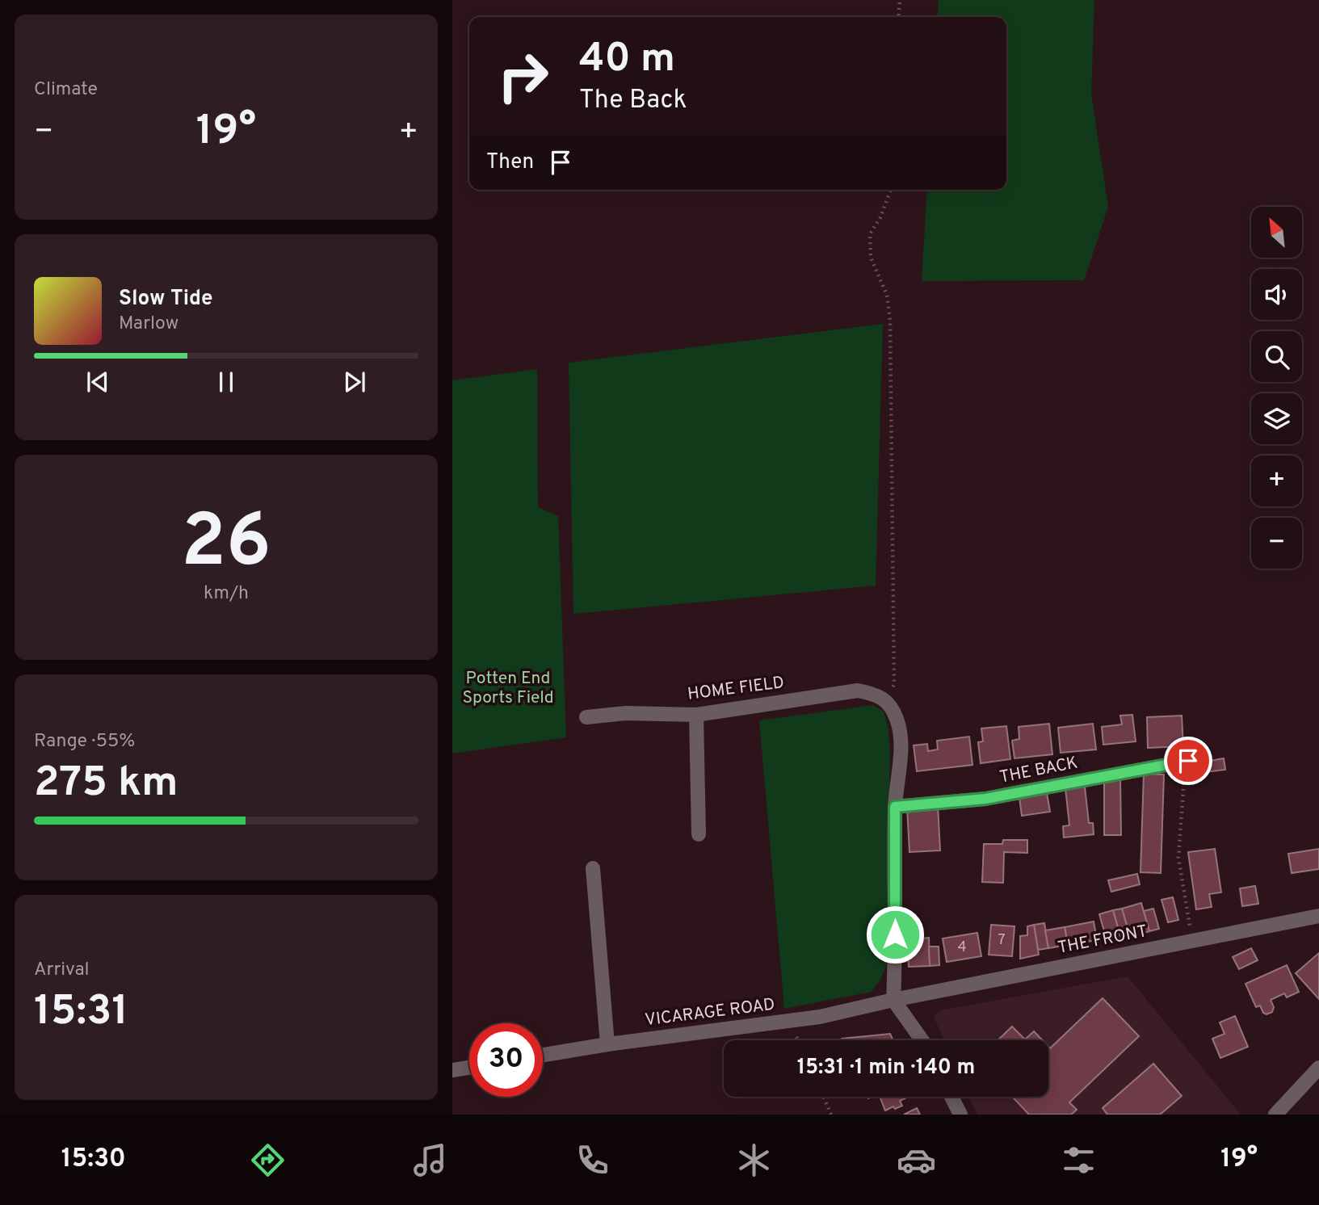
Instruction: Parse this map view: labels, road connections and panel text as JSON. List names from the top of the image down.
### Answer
{
  "streets": {
    "street": [
      "HOME FIELD",
      "THE BACK",
      "THE FRONT",
      "VICARAGE ROAD"
    ]
  },
  "crossings": [
    ["THE FRONT", "VICARAGE ROAD"]
  ],
  "parks": ["Potten End Sports Field"],
  "house_numbers": ["7", "4"],
  "north": "top left",
  "page": {
    "tile": [
      "Climate",
      ["26", "km/h"],
      ["Range · 55%", "275 km"],
      ["Arrival", "15:31"]
    ],
    "turn": ["40 m", "The Back"],
    "heat": ["−", "19°", "+"],
    "then": "Then",
    "map_buttons": ["+", "−"],
    "song": ["Slow Tide", "Marlow"],
    "limit": "30",
    "trip": "15:31 · 1 min · 140 m",
    "tabs": ["15:30", "19°"]
  }
}
